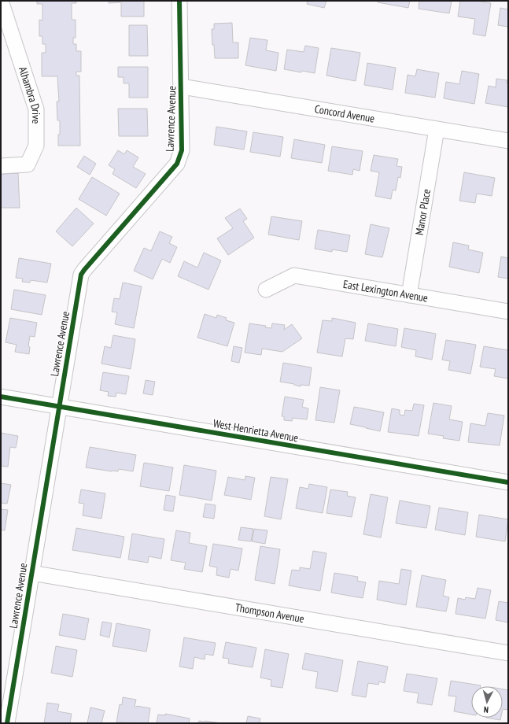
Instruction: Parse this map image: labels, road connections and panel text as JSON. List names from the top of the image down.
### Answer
{
  "streets": {
    "street": [
      "Alhambra Drive",
      "Concord Avenue",
      "Lawrence Avenue",
      "Manor Place",
      "East Lexington Avenue",
      "West Henrietta Avenue",
      "Thompson Avenue"
    ]
  },
  "crossings": [
    ["Concord Avenue", "Lawrence Avenue"],
    ["Concord Avenue", "Manor Place"],
    ["Lawrence Avenue", "West Henrietta Avenue"],
    ["Lawrence Avenue", "Thompson Avenue"],
    ["Manor Place", "East Lexington Avenue"]
  ],
  "north": "bottom"
}
